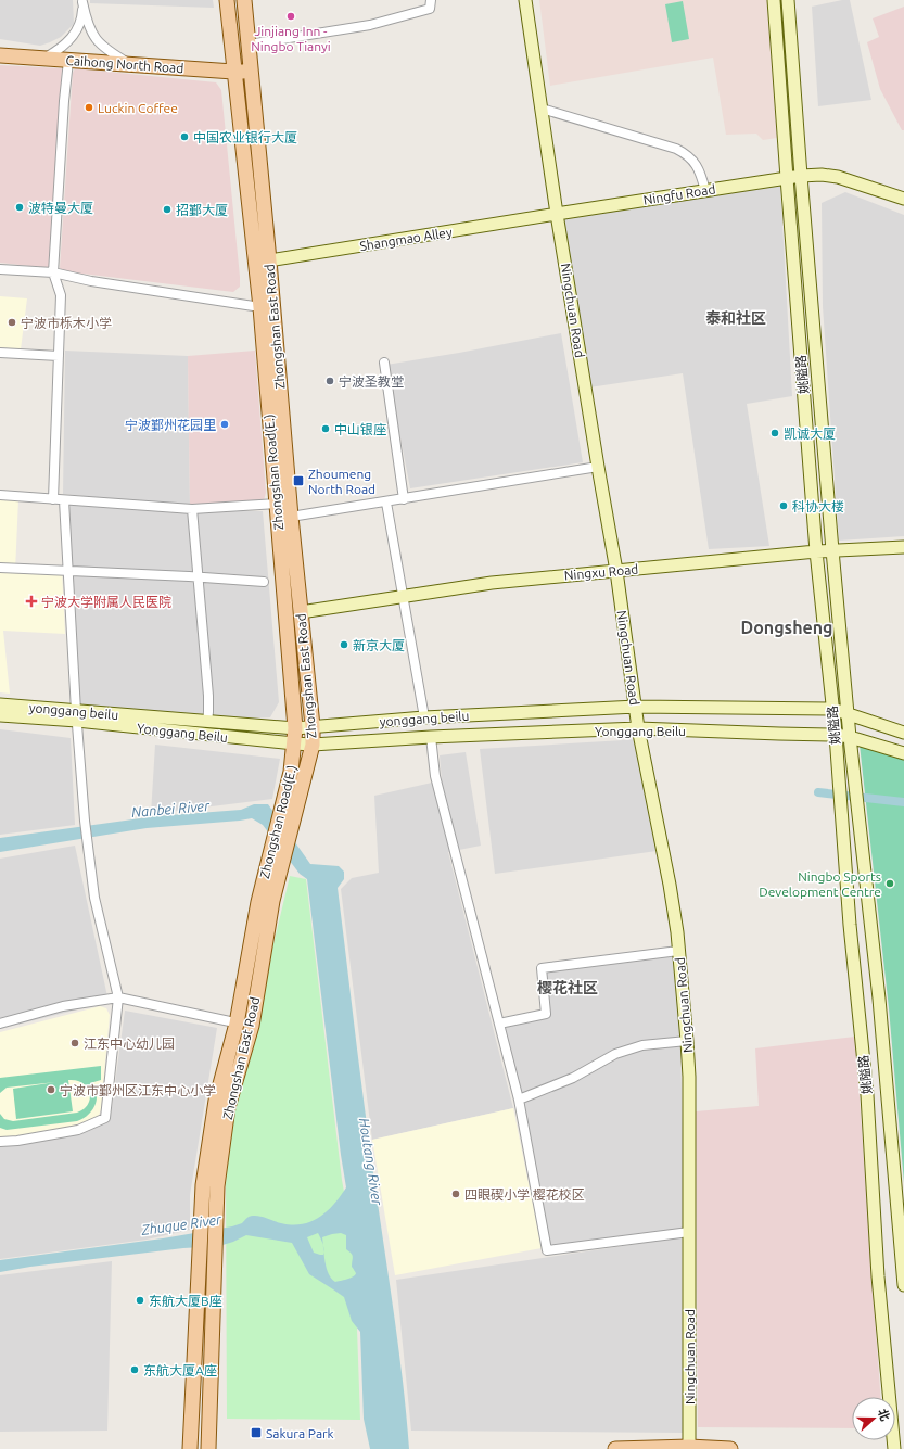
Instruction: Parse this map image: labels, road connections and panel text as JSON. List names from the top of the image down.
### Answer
{
  "streets": {
    "main road": [
      "Caihong North Road",
      "Ningfu Road",
      "Shangmao Alley",
      "Ningchuan Road",
      "Zhongshan East Road",
      "姚隘路",
      "Zhongshan Road(E.)",
      "Ningxu Road",
      "yonggang beilu",
      "Yonggang Beilu"
    ]
  },
  "crossings": [
    ["Caihong North Road", "Zhongshan East Road"],
    ["Ningfu Road", "Shangmao Alley"],
    ["Ningfu Road", "Ningchuan Road"],
    ["Ningfu Road", "姚隘路"],
    ["Shangmao Alley", "Ningchuan Road"],
    ["Shangmao Alley", "Zhongshan East Road"],
    ["Ningchuan Road", "Ningxu Road"],
    ["Ningchuan Road", "yonggang beilu"],
    ["Ningchuan Road", "Yonggang Beilu"],
    ["Zhongshan East Road", "Zhongshan Road(E.)"],
    ["Zhongshan East Road", "Ningxu Road"],
    ["Zhongshan East Road", "yonggang beilu"],
    ["Zhongshan East Road", "Yonggang Beilu"],
    ["姚隘路", "Ningxu Road"],
    ["姚隘路", "yonggang beilu"],
    ["姚隘路", "Yonggang Beilu"],
    ["Zhongshan Road(E.)", "yonggang beilu"],
    ["Zhongshan Road(E.)", "Yonggang Beilu"],
    ["yonggang beilu", "Yonggang Beilu"]
  ],
  "districts": ["泰和社区", "Dongsheng", "樱花社区"],
  "water": ["Nanbei River", "Houtang River", "Zhuque River"],
  "places": {
    "other": [
      "Jinjiang Inn - Ningbo Tianyi",
      "Luckin Coffee",
      "中国农业银行大厦",
      "波特曼大厦",
      "招鄞大厦",
      "宁波市栎木小学",
      "宁波圣教堂",
      "宁波鄞州花园里",
      "中山银座",
      "凯诚大厦",
      "科协大楼",
      "新京大厦",
      "Ningbo Sports Development Centre",
      "江东中心幼儿园",
      "宁波市鄞州区江东中心小学",
      "四眼碶小学 樱花校区",
      "东航大厦B座",
      "东航大厦A座"
    ],
    "transit": ["Zhoumeng North Road", "Sakura Park"],
    "health": ["宁波大学附属人民医院"]
  },
  "north": "right"
}
